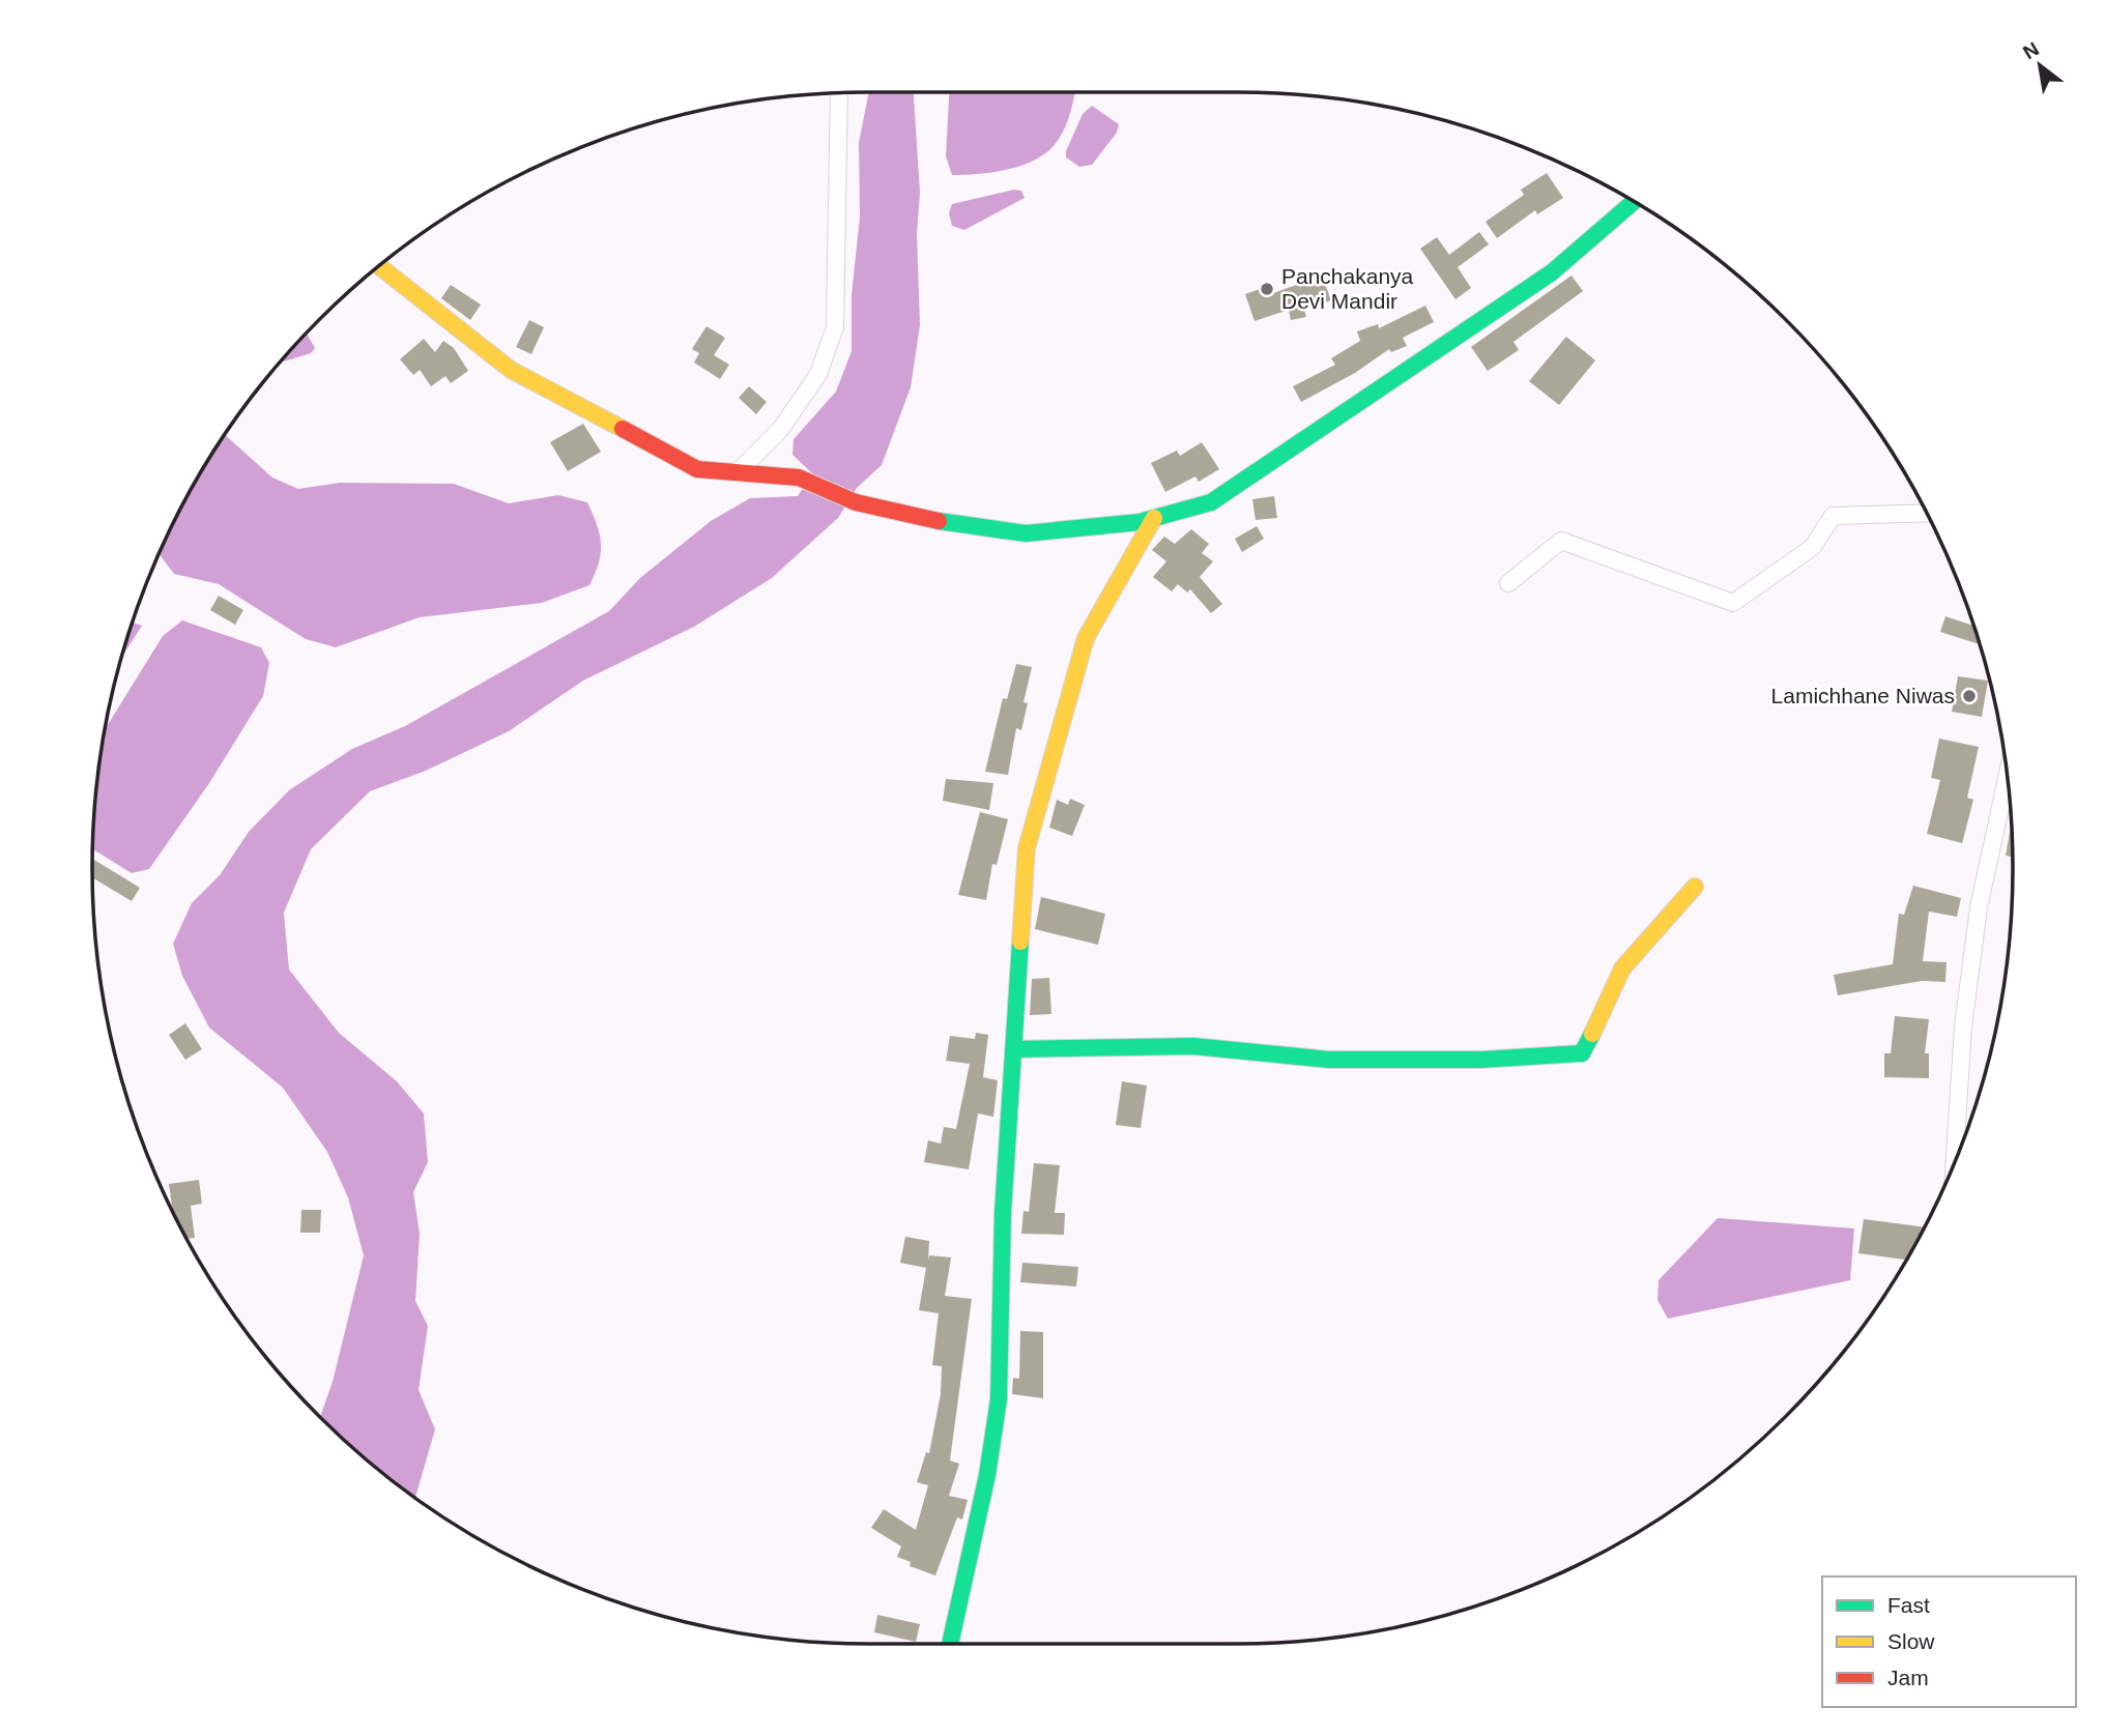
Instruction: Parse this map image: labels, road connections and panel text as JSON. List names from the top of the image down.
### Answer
{
  "places": ["Panchakanya Devi Mandir", "Lamichhane Niwas"],
  "legend": ["Fast", "Slow", "Jam"],
  "north": "top left"
}
